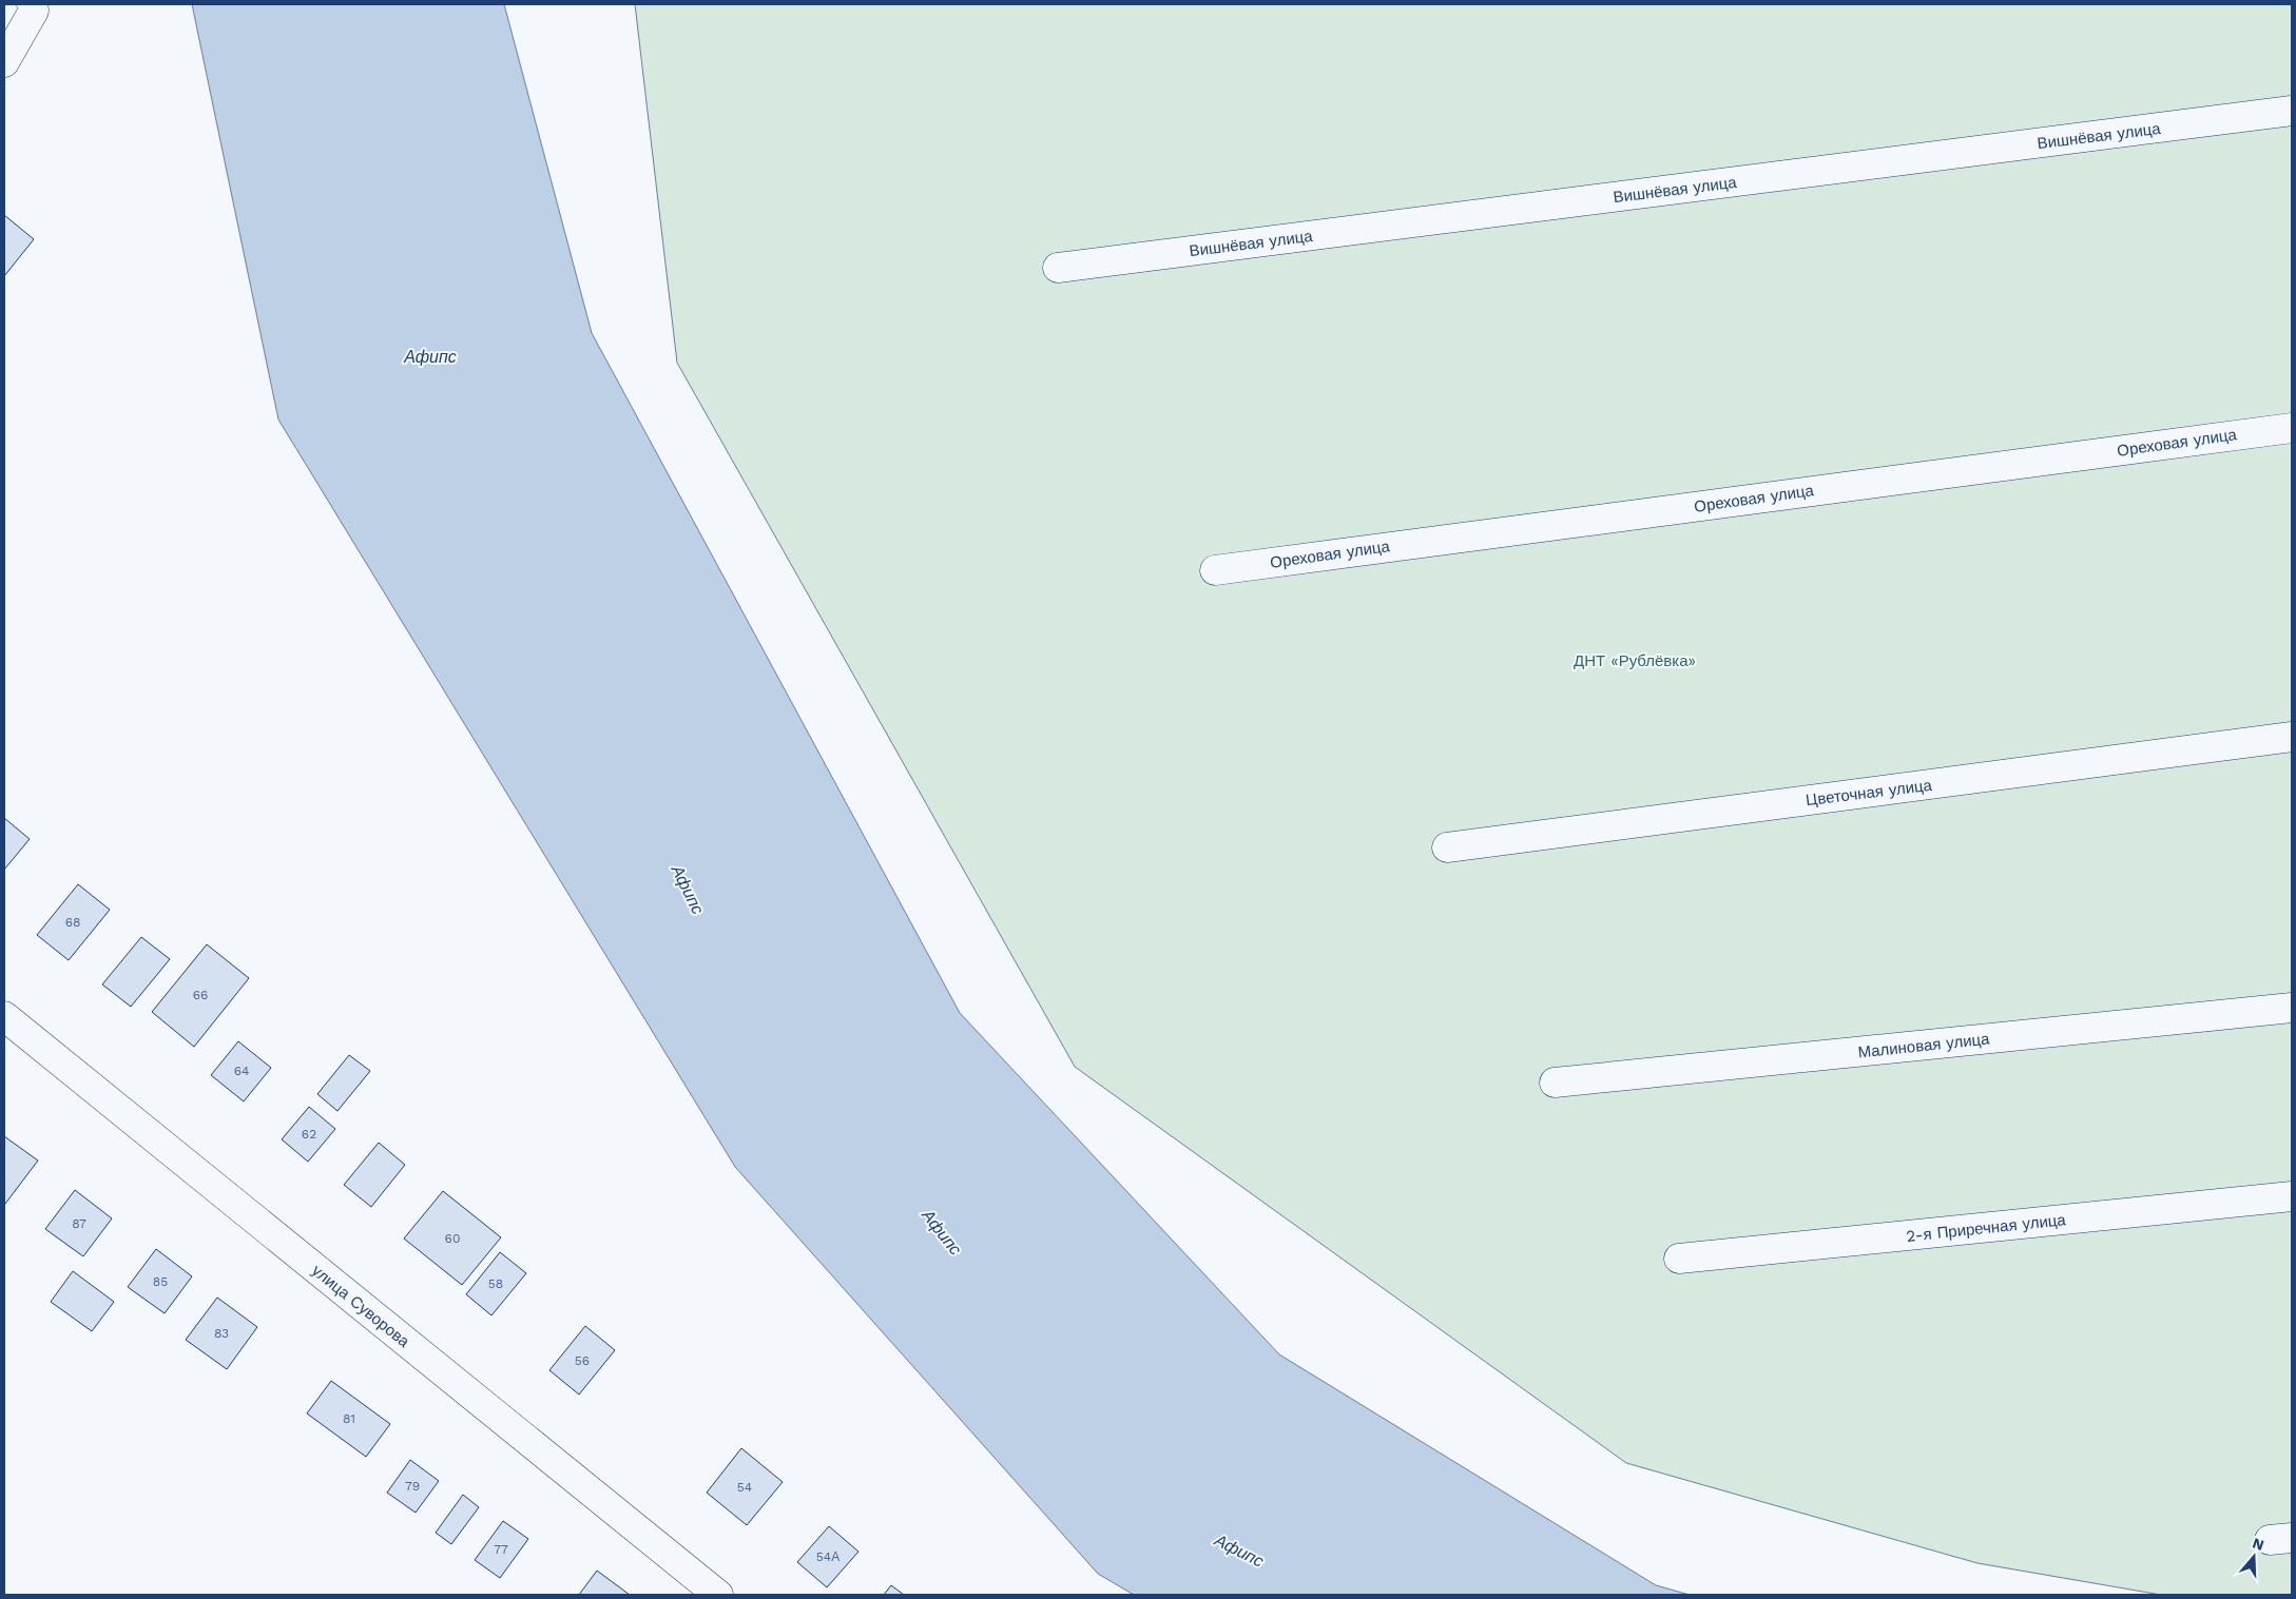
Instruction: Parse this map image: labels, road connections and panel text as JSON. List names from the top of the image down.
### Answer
{
  "streets": {
    "street": [
      "Вишнёвая улица",
      "Ореховая улица",
      "Цветочная улица",
      "Малиновая улица",
      "2-я Приречная улица",
      "улица Суворова"
    ]
  },
  "water": ["Афипс"],
  "parks": ["ДНТ «Рублёвка»"],
  "house_numbers": [
    "68",
    "66",
    "64",
    "62",
    "87",
    "60",
    "85",
    "58",
    "83",
    "56",
    "81",
    "79",
    "54",
    "77",
    "54А"
  ],
  "north": "top"
}
